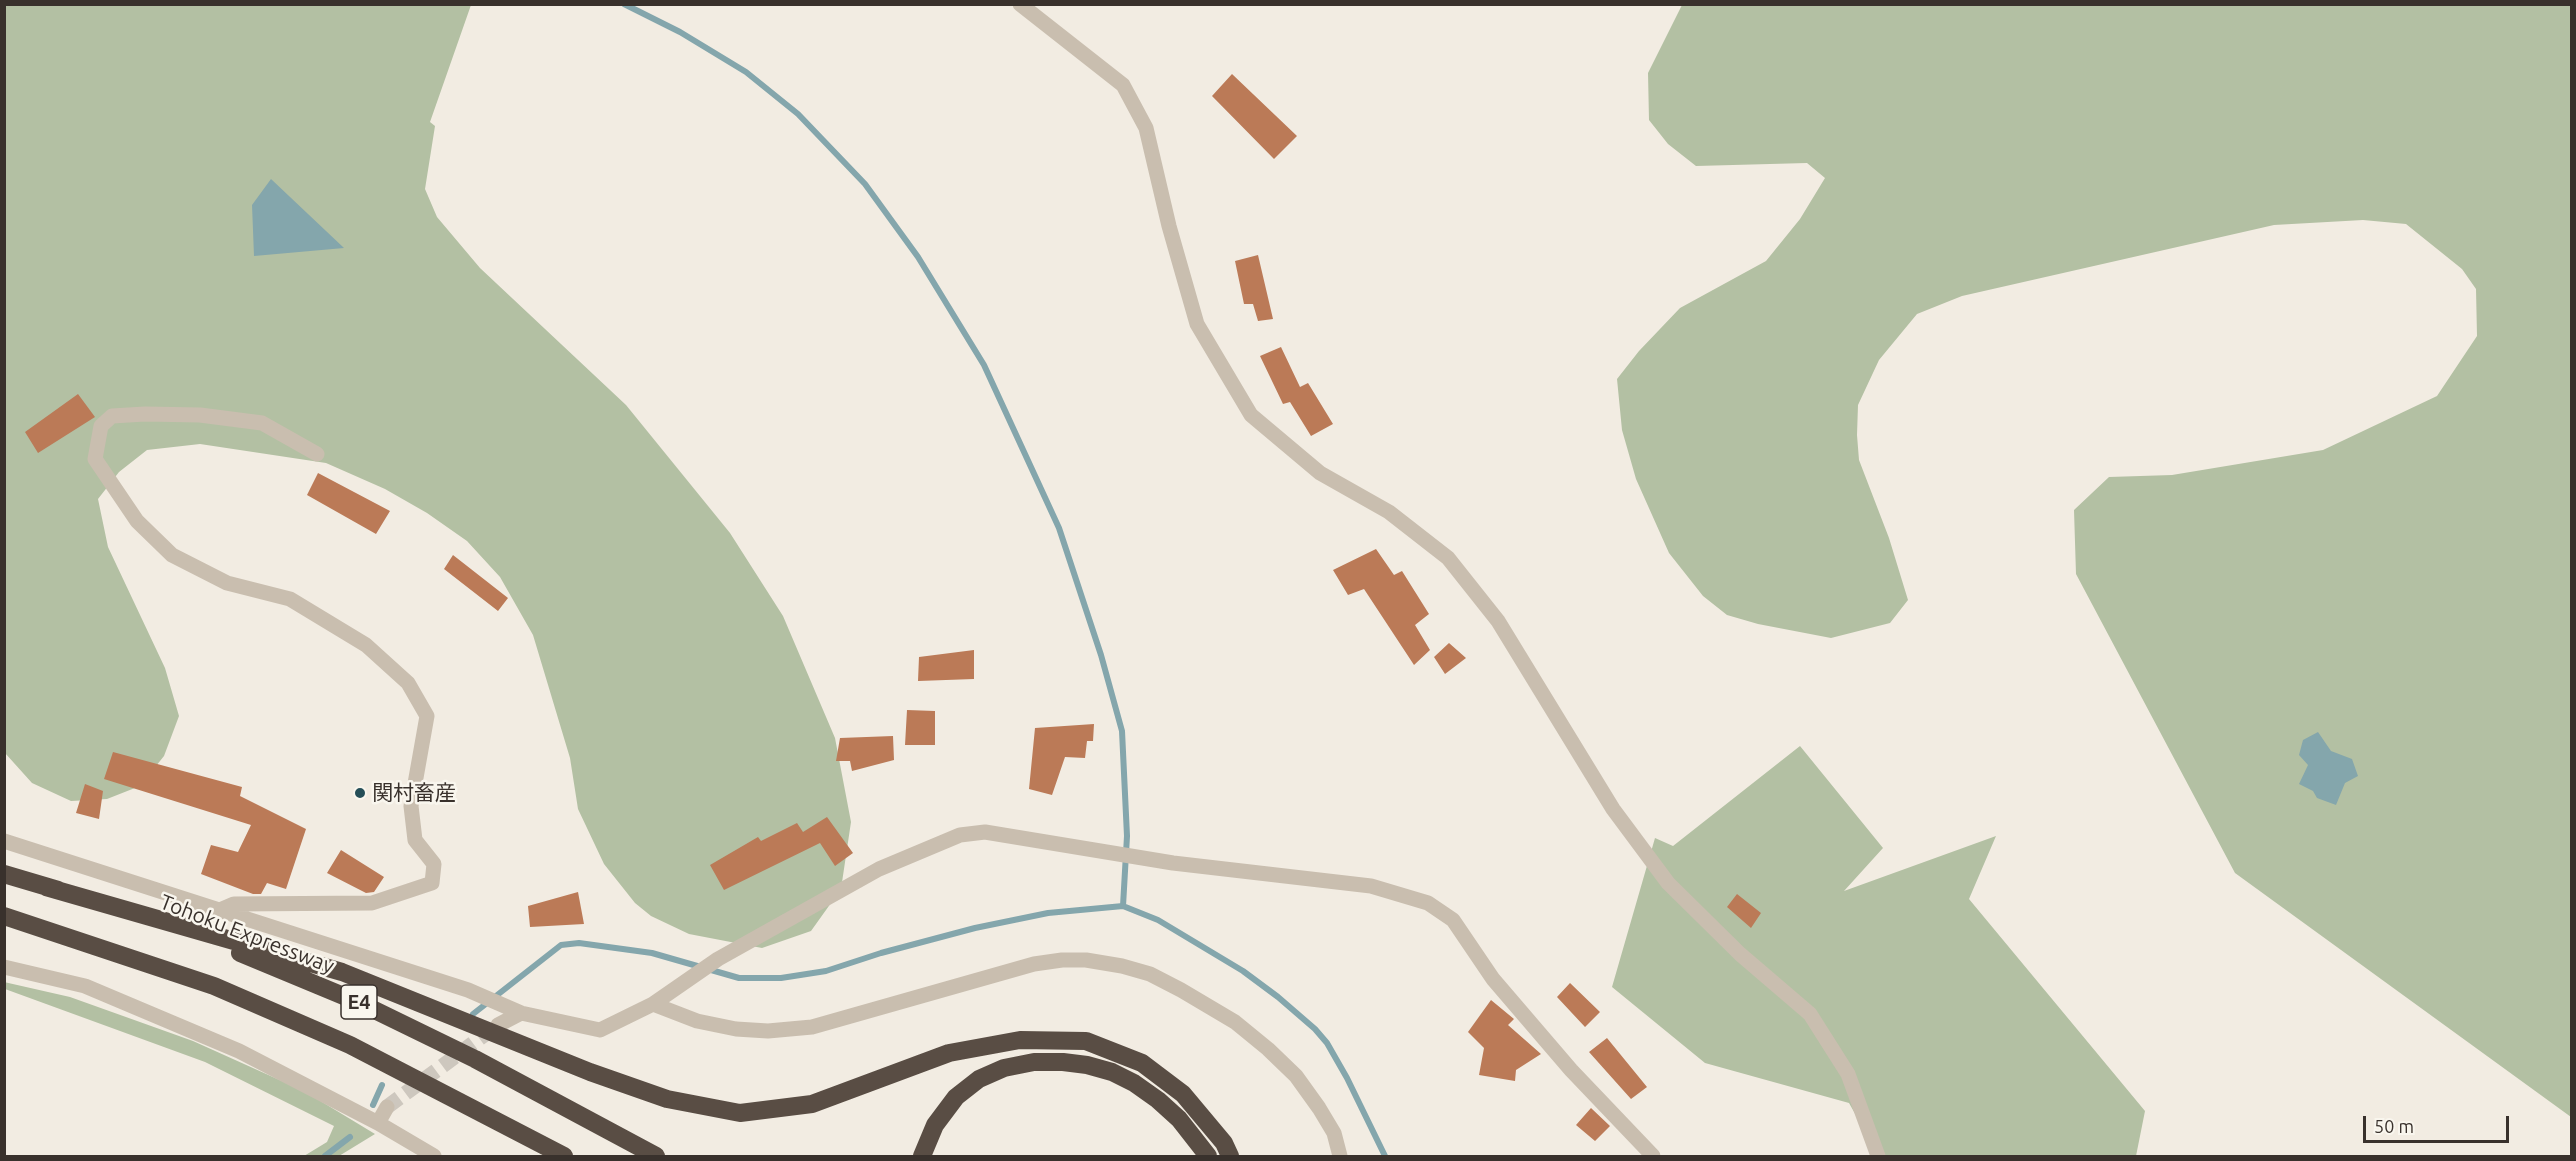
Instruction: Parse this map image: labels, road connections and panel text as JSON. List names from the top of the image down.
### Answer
{
  "streets": {
    "highway": ["Tohoku Expressway", "E4"]
  },
  "places": ["関村畜産"],
  "scale_bar": "50 m"
}
